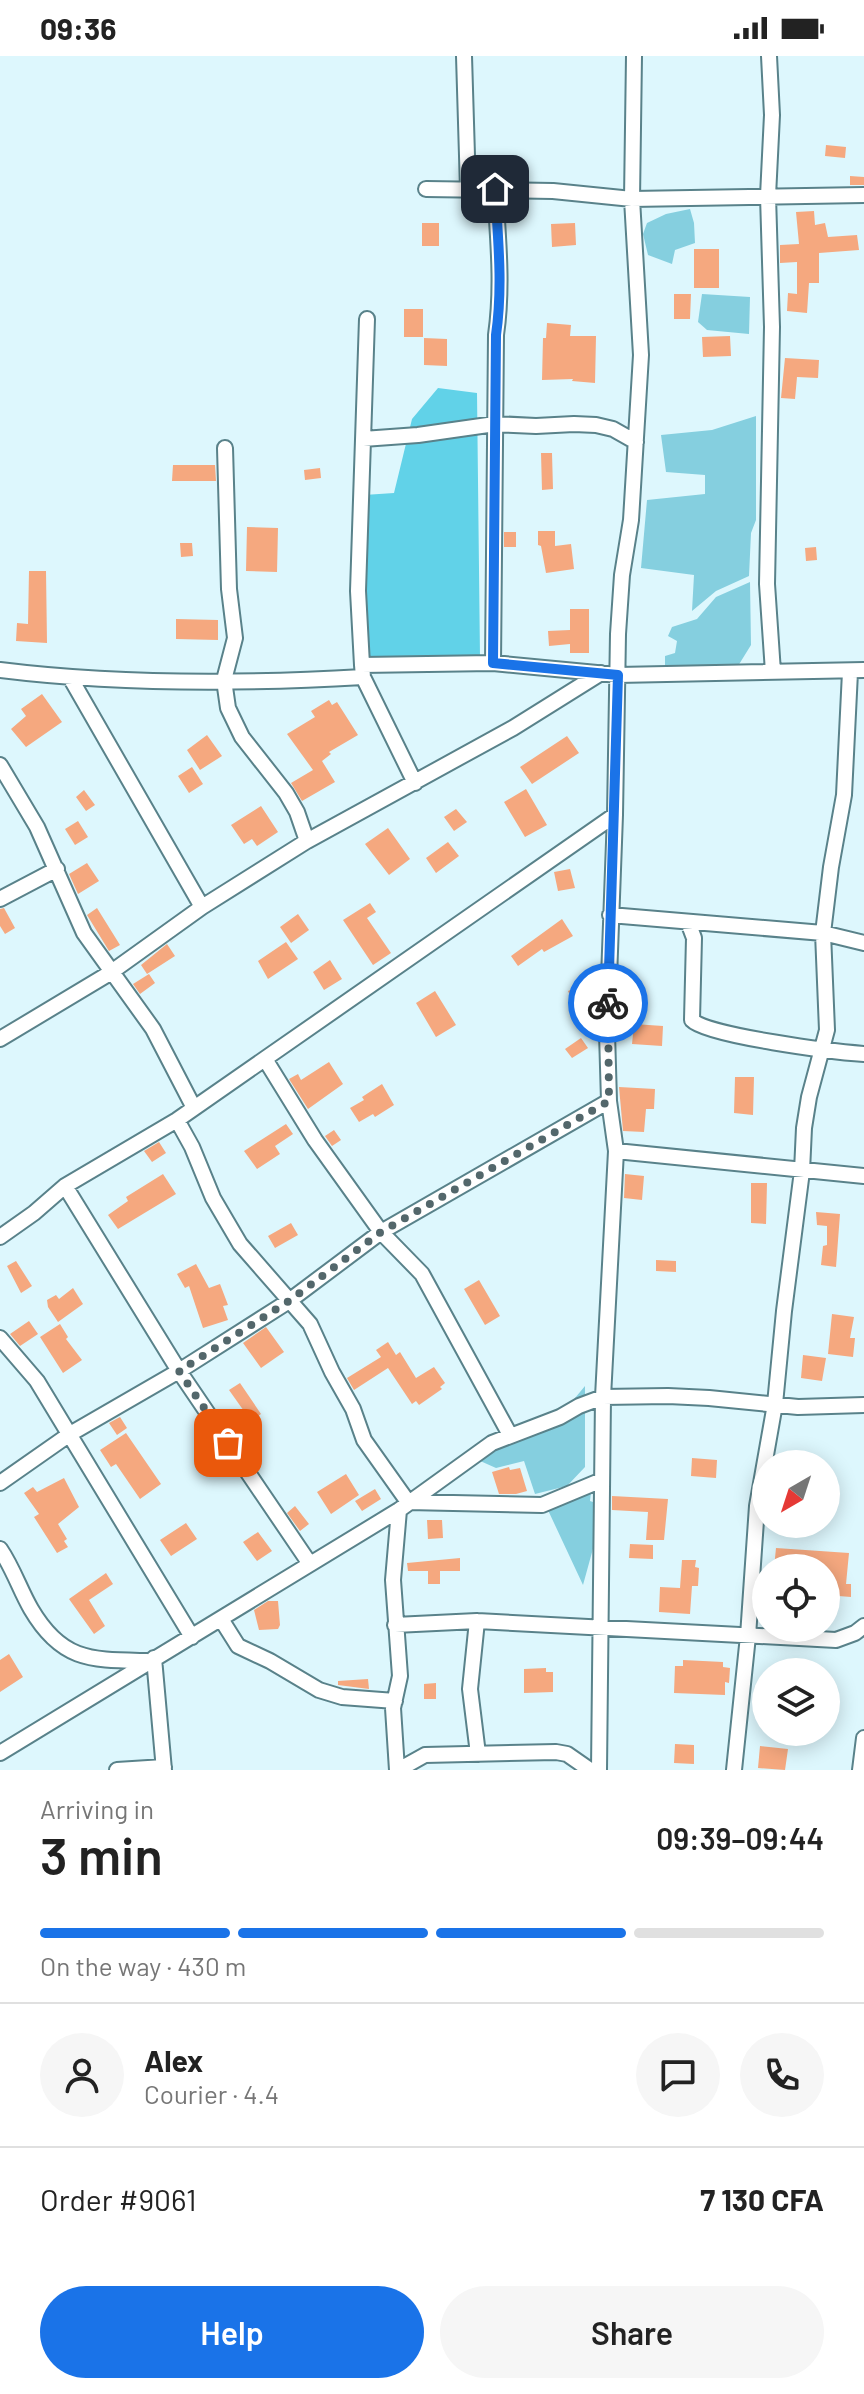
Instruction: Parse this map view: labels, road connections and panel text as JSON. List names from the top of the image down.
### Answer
{
  "north": "bottom left",
  "page": {
    "status": "09:36",
    "heading": ["3 min", "Arriving in", "09:39–09:44"],
    "panel": [
      "Alex",
      "Courier · 4.4",
      "Order #9061",
      "7 130 CFA"
    ],
    "bar": "On the way · 430 m",
    "buttons": ["Help", "Share"]
  }
}
